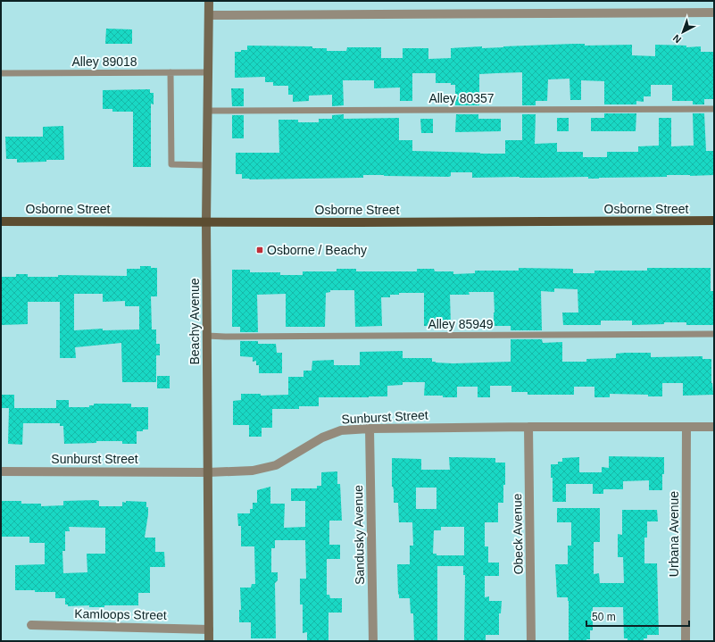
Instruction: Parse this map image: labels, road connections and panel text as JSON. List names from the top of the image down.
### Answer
{
  "streets": {
    "main road": ["Osborne Street"],
    "street": [
      "Beachy Avenue",
      "Sunburst Street",
      "Obeck Avenue",
      "Urbana Avenue",
      "Sandusky Avenue",
      "Kamloops Street"
    ],
    "lane": ["Alley 89018", "Alley 80357", "Alley 85949"]
  },
  "crossings": [
    ["Alley 89018", "Beachy Avenue"],
    ["Alley 80357", "Beachy Avenue"],
    ["Osborne Street", "Beachy Avenue"],
    ["Beachy Avenue", "Alley 85949"],
    ["Beachy Avenue", "Sunburst Street"],
    ["Beachy Avenue", "Kamloops Street"],
    ["Sunburst Street", "Obeck Avenue"],
    ["Sunburst Street", "Urbana Avenue"],
    ["Sunburst Street", "Sandusky Avenue"]
  ],
  "places": {
    "transit": ["Osborne / Beachy"]
  },
  "scale_bar": "50 m",
  "north": "bottom left"
}
